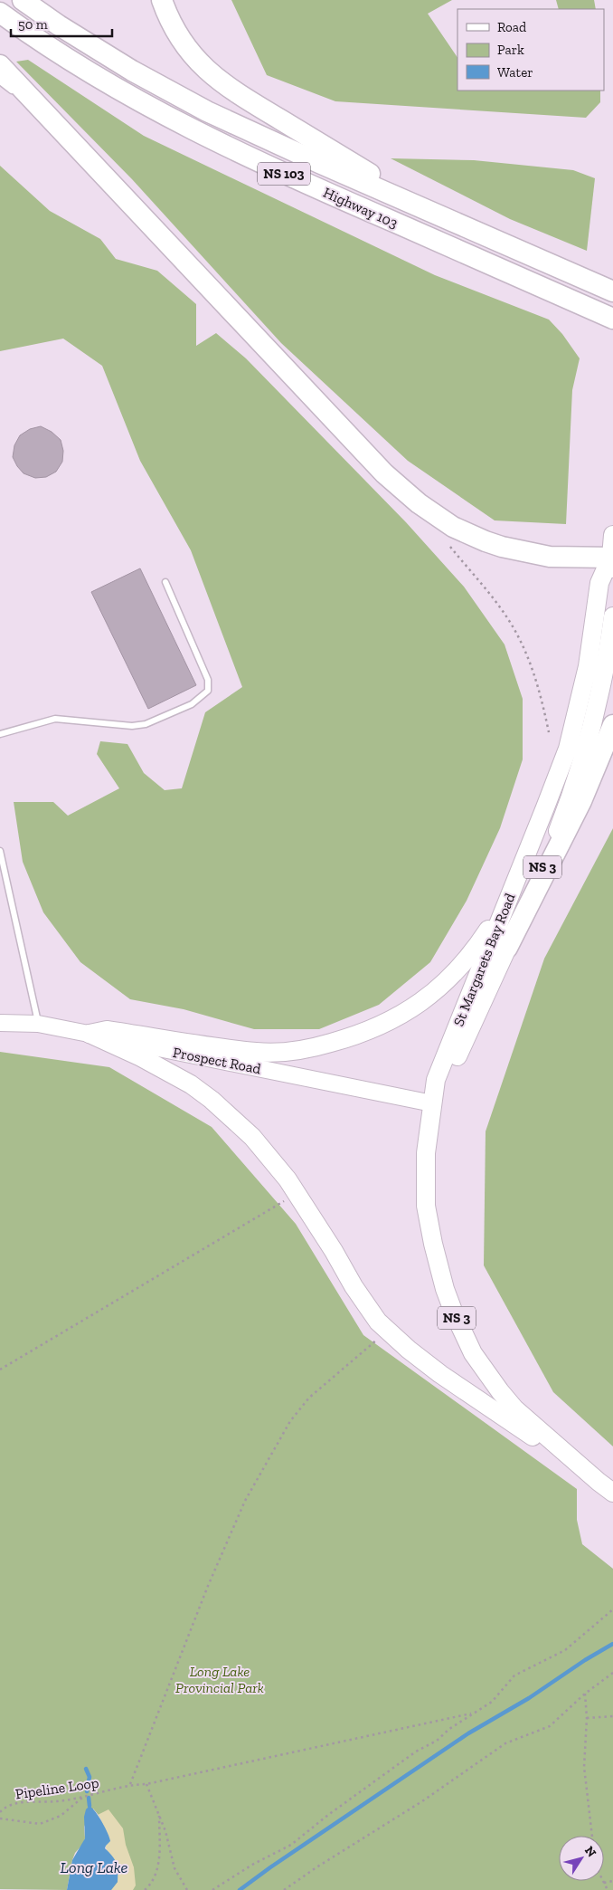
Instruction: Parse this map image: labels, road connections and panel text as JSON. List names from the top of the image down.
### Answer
{
  "streets": {
    "highway": ["NS 103", "Highway 103"],
    "main road": ["NS 3", "St Margarets Bay Road", "Prospect Road"],
    "path": ["Pipeline Loop"]
  },
  "crossings": [
    ["St Margarets Bay Road", "Prospect Road"]
  ],
  "water": ["Long Lake"],
  "parks": ["Long Lake Provincial Park"],
  "legend": ["Road", "Park", "Water"],
  "scale_bar": "50 m",
  "north": "top right"
}
